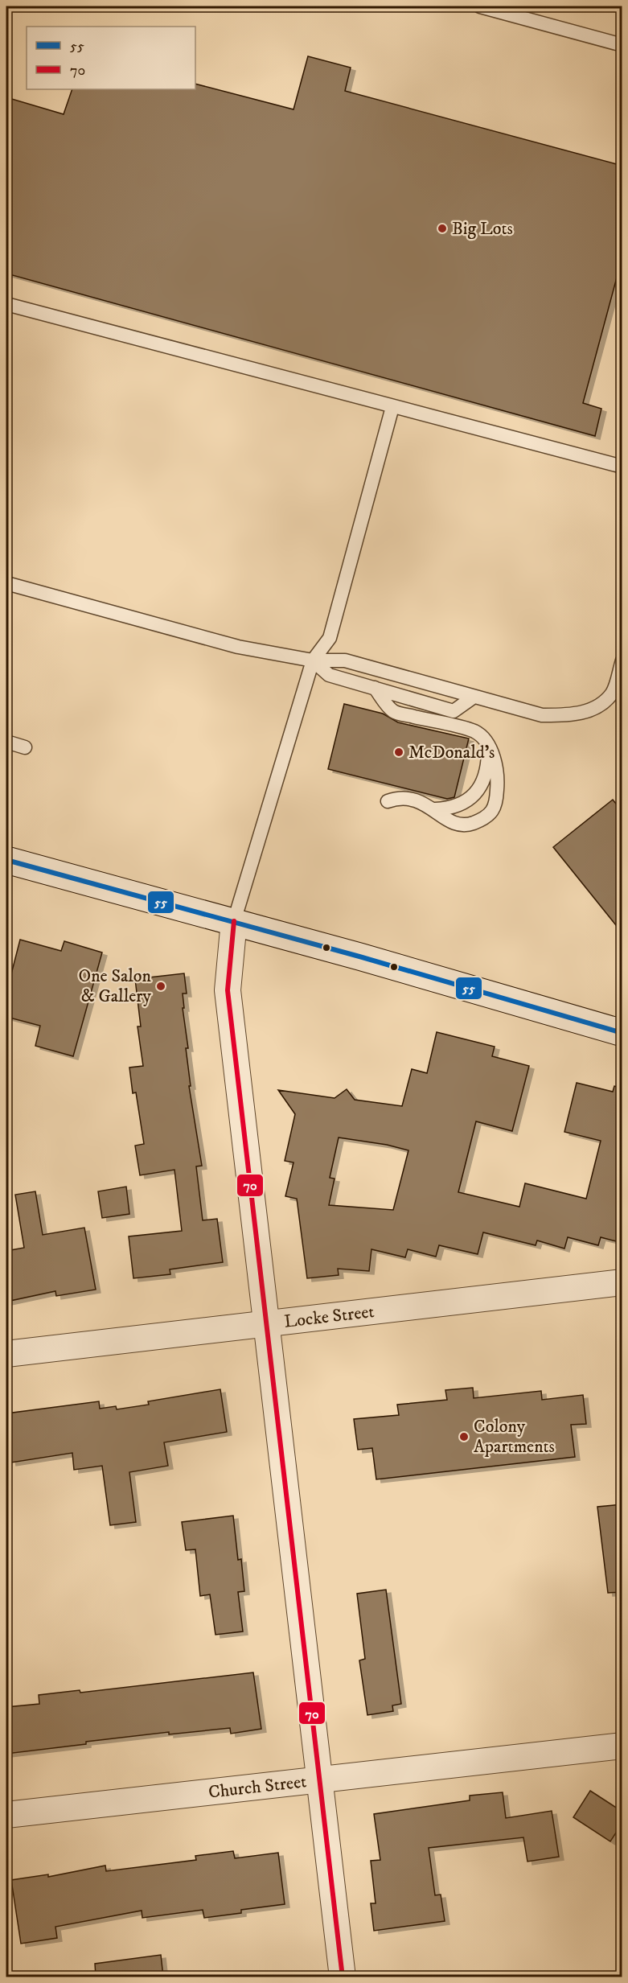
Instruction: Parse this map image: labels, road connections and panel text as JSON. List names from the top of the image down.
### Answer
{
  "streets": {
    "street": ["Locke Street", "Church Street"]
  },
  "places": [
    "Big Lots",
    "McDonald's",
    "One Salon & Gallery",
    "Colony Apartments"
  ],
  "lines": ["transit line 55", "transit line 70"],
  "legend": ["55", "70"]
}
